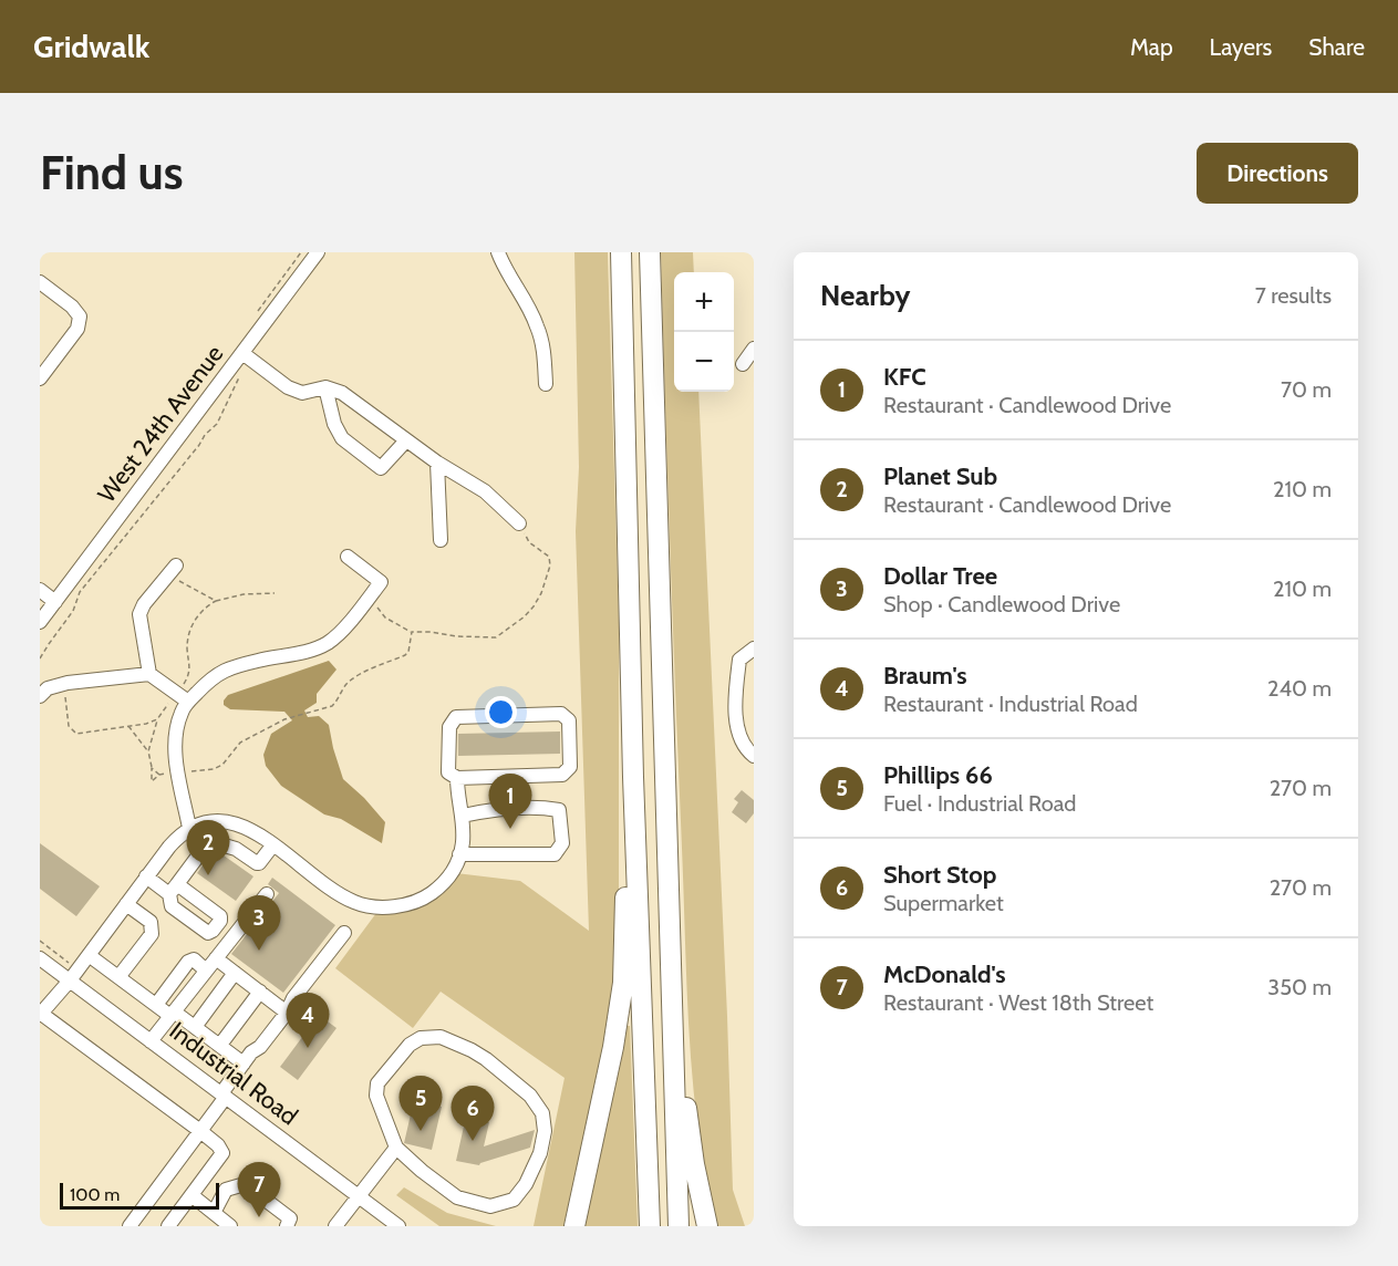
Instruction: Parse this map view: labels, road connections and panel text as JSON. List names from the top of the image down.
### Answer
{
  "streets": {
    "street": ["West 24th Avenue", "Industrial Road"]
  },
  "scale_bar": "100 m",
  "page": {
    "header": "Gridwalk",
    "nav": ["Map", "Layers", "Share"],
    "buttons": "Directions",
    "title": "Find us",
    "heading": ["Nearby", "7 results"],
    "map_buttons": ["+", "−"],
    "list": [
      {
        "mark": "1",
        "name": "KFC",
        "note": "Restaurant · Candlewood Drive",
        "value": "70 m"
      },
      {
        "mark": "2",
        "name": "Planet Sub",
        "note": "Restaurant · Candlewood Drive",
        "value": "210 m"
      },
      {
        "mark": "3",
        "name": "Dollar Tree",
        "note": "Shop · Candlewood Drive",
        "value": "210 m"
      },
      {
        "mark": "4",
        "name": "Braum's",
        "note": "Restaurant · Industrial Road",
        "value": "240 m"
      },
      {
        "mark": "5",
        "name": "Phillips 66",
        "note": "Fuel · Industrial Road",
        "value": "270 m"
      },
      {
        "mark": "6",
        "name": "Short Stop",
        "note": "Supermarket",
        "value": "270 m"
      },
      {
        "mark": "7",
        "name": "McDonald's",
        "note": "Restaurant · West 18th Street",
        "value": "350 m"
      }
    ],
    "pins": [
      "1",
      "2",
      "3",
      "4",
      "5",
      "6",
      "7"
    ],
    "scale": "100 m"
  }
}
